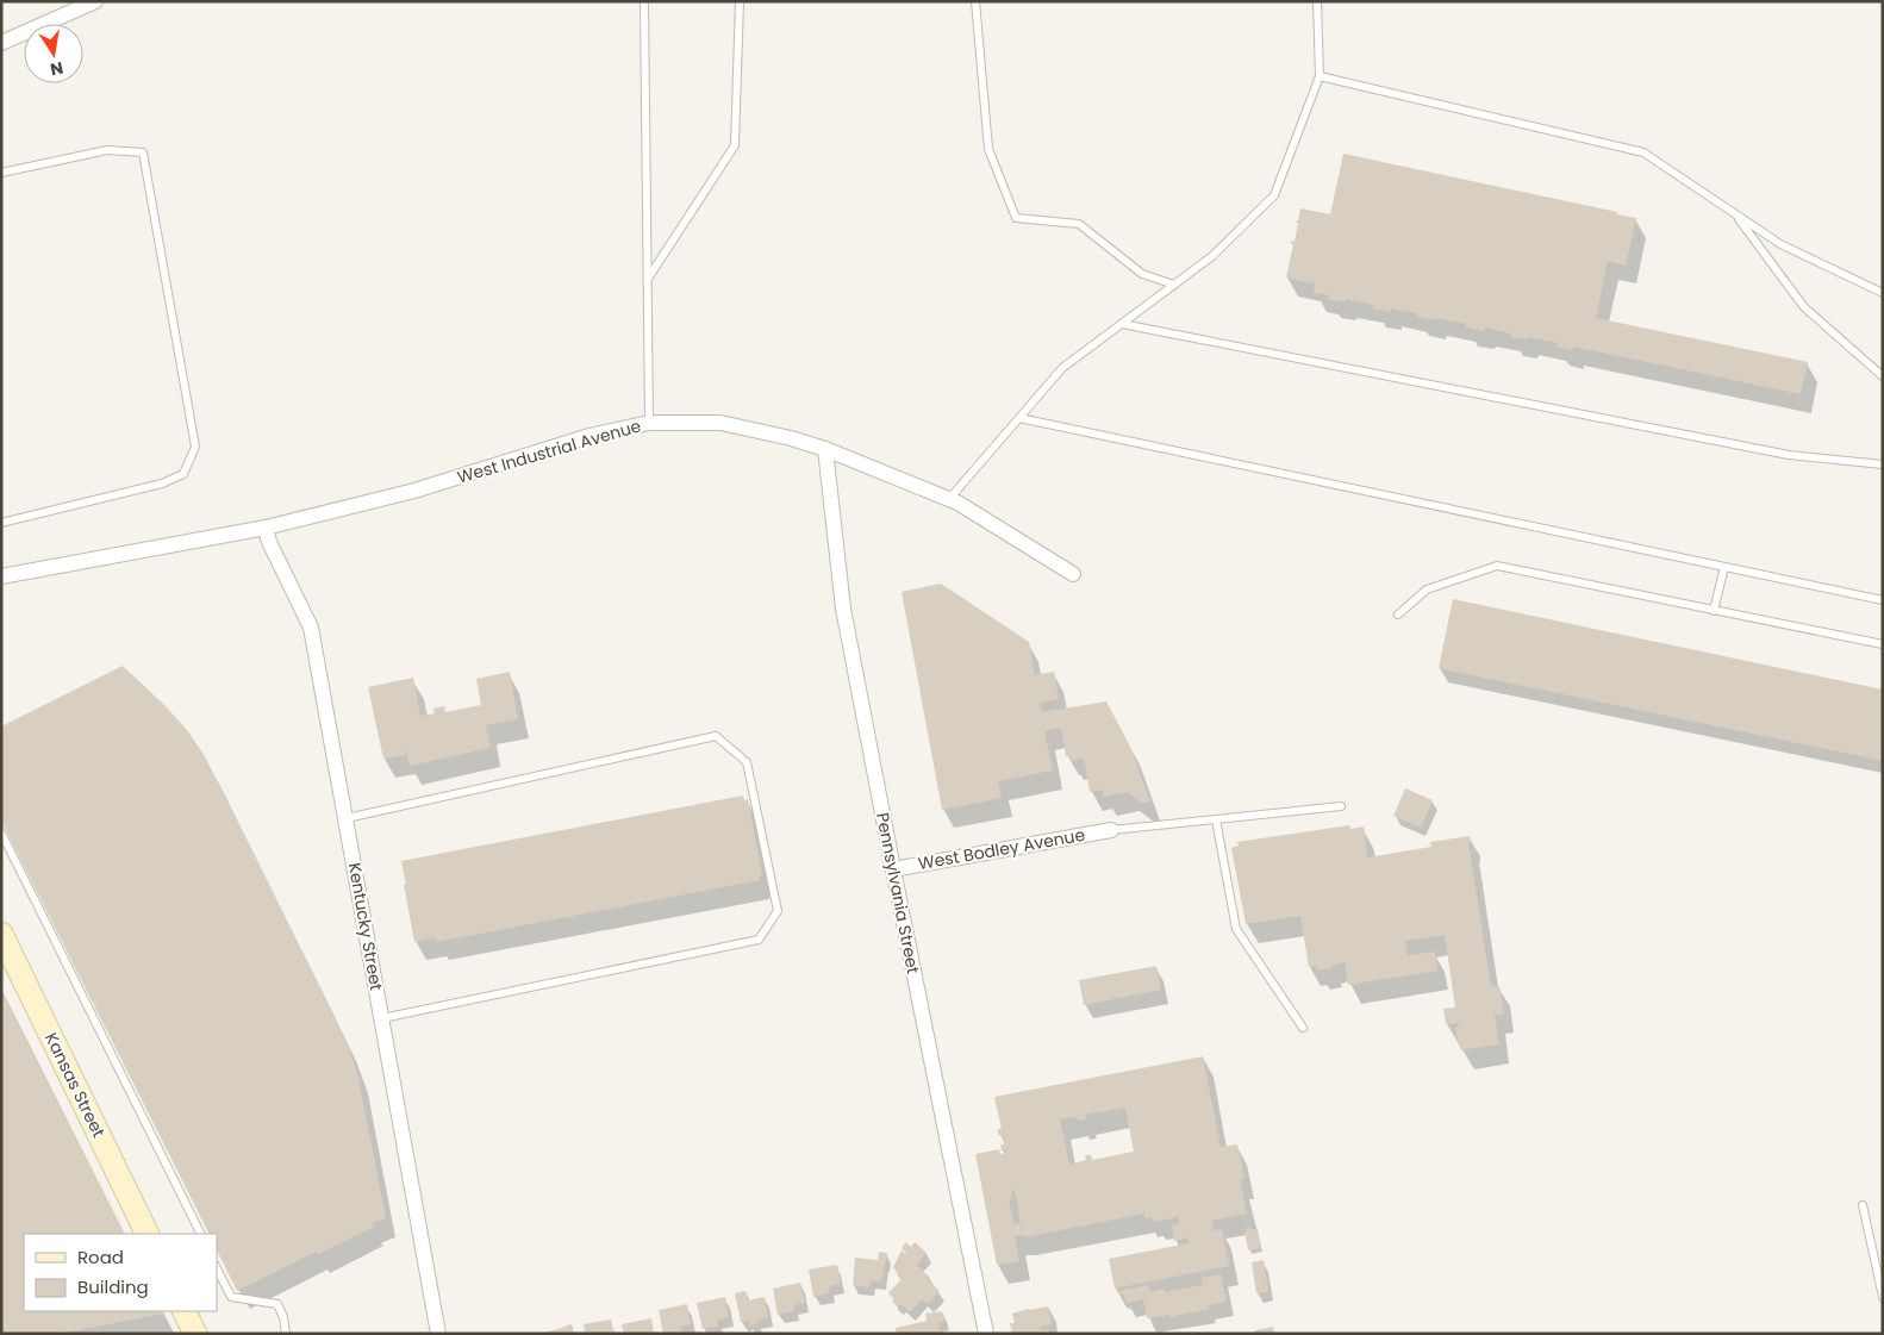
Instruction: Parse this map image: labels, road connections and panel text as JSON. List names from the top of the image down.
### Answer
{
  "streets": {
    "street": [
      "West Industrial Avenue",
      "West Bodley Avenue",
      "Pennsylvania Street",
      "Kentucky Street",
      "Kansas Street"
    ]
  },
  "crossings": [
    ["West Industrial Avenue", "Pennsylvania Street"],
    ["West Industrial Avenue", "Kentucky Street"],
    ["West Bodley Avenue", "Pennsylvania Street"]
  ],
  "legend": ["Road", "Building"],
  "north": "bottom"
}
